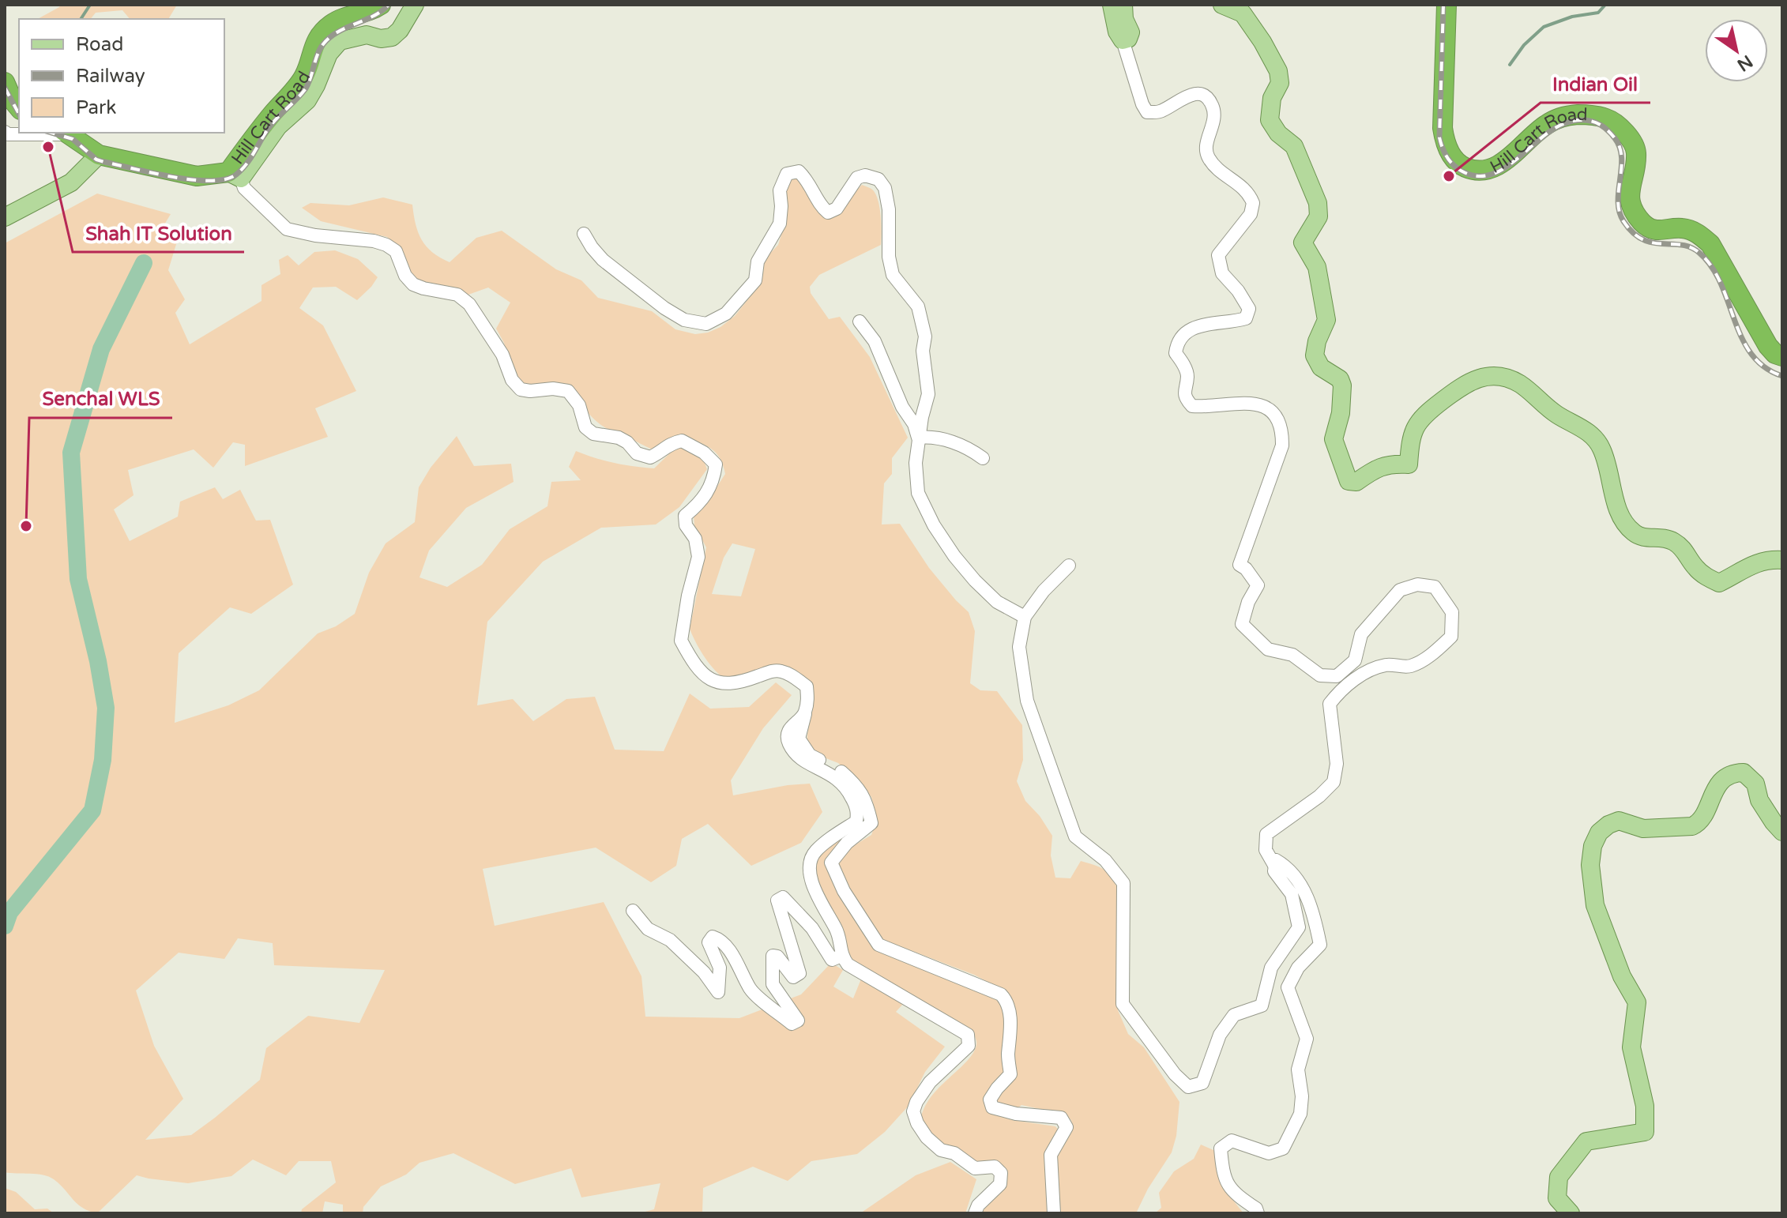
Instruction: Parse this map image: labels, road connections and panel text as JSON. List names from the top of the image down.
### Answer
{
  "streets": {
    "highway": ["Hill Cart Road"]
  },
  "places": ["Shah IT Solution", "Indian Oil", "Senchal WLS"],
  "legend": ["Road", "Railway", "Park"],
  "north": "bottom right"
}
